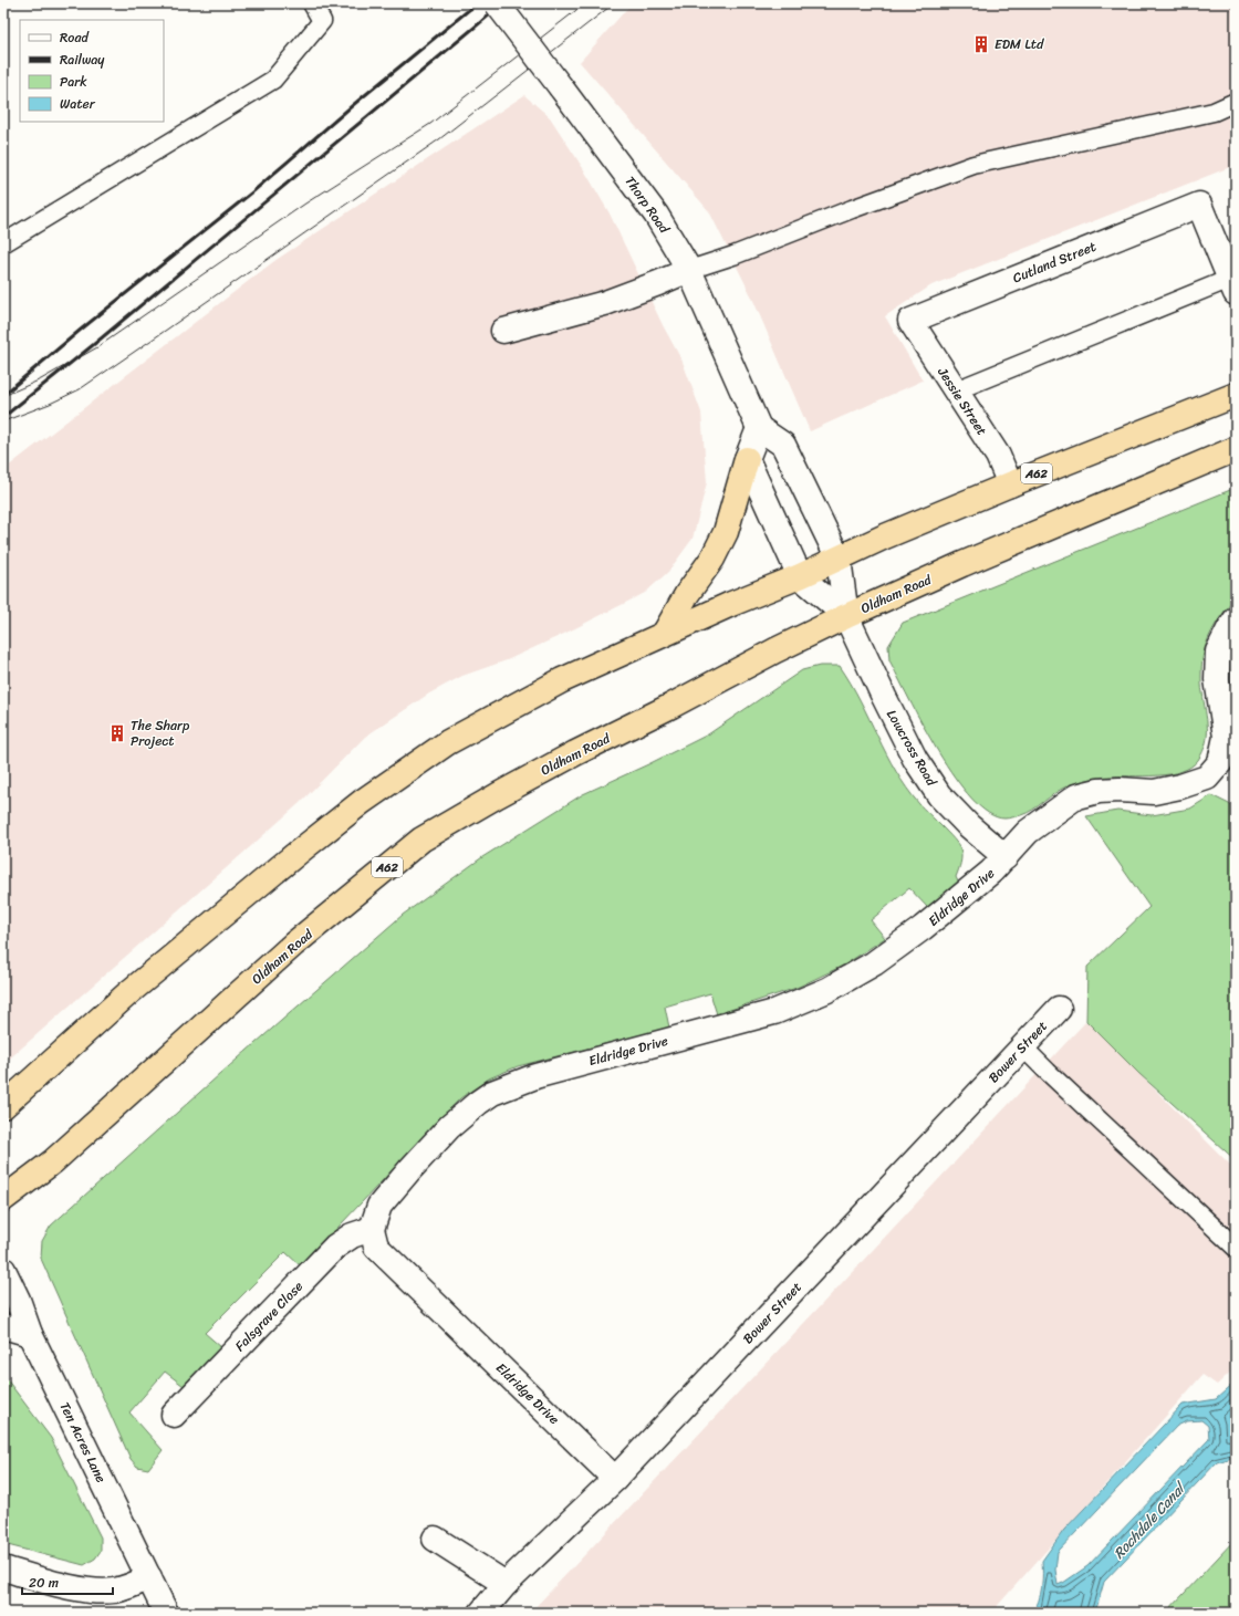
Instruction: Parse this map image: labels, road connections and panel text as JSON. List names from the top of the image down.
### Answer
{
  "streets": {
    "highway": ["A62", "Oldham Road"],
    "street": [
      "Thorp Road",
      "Cutland Street",
      "Jessie Street",
      "Lowcross Road",
      "Eldridge Drive",
      "Bower Street",
      "Falsgrave Close",
      "Ten Acres Lane"
    ]
  },
  "crossings": [
    ["Cutland Street", "Jessie Street"],
    ["Jessie Street", "A62"],
    ["Oldham Road", "Lowcross Road"],
    ["Lowcross Road", "Eldridge Drive"],
    ["Eldridge Drive", "Bower Street"],
    ["Eldridge Drive", "Falsgrave Close"]
  ],
  "water": ["Rochdale Canal"],
  "places": {
    "building": ["EDM Ltd", "The Sharp Project"]
  },
  "legend": [
    "Road",
    "Railway",
    "Park",
    "Water"
  ],
  "scale_bar": "20 m"
}
